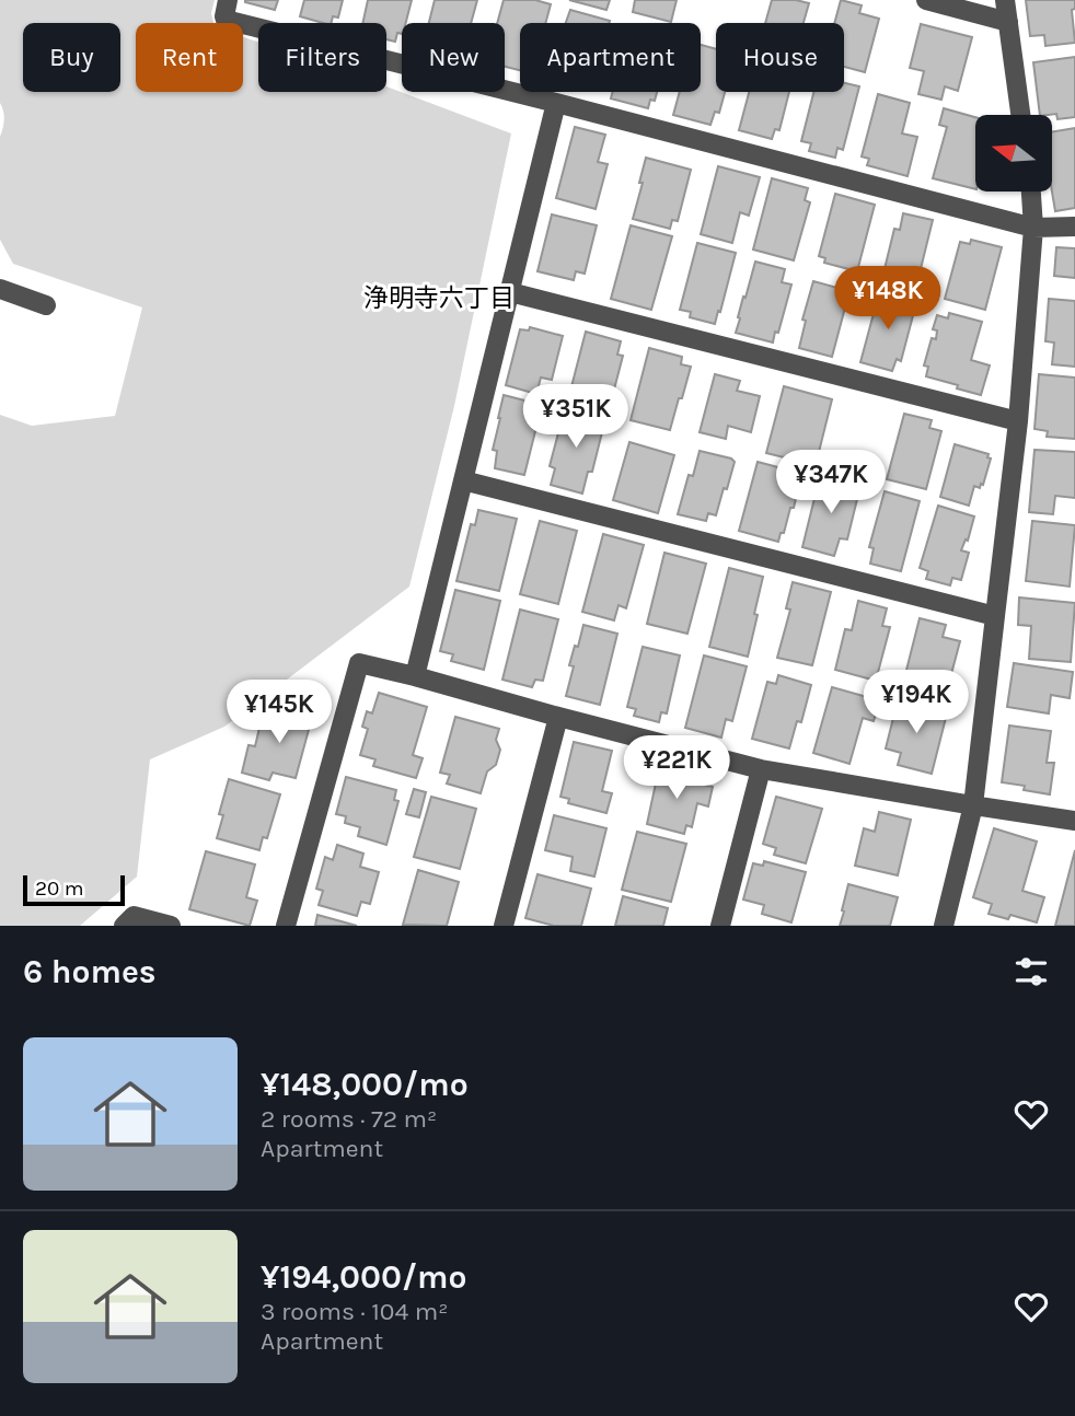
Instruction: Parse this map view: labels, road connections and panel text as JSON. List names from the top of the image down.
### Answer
{
  "districts": ["浄明寺六丁目"],
  "scale_bar": "20 m",
  "north": "left",
  "page": {
    "chip": [
      "Buy",
      "Rent",
      "Filters",
      "New",
      "Apartment",
      "House"
    ],
    "price": [
      "¥148K",
      "¥351K",
      "¥347K",
      "¥194K",
      "¥145K",
      "¥221K"
    ],
    "scale": "20 m",
    "heading": "6 homes",
    "list": [
      {
        "name": "¥148,000/mo",
        "note": "2 rooms · 72 m² · Apartment"
      },
      {
        "name": "¥194,000/mo",
        "note": "3 rooms · 104 m² · Apartment"
      }
    ]
  }
}
